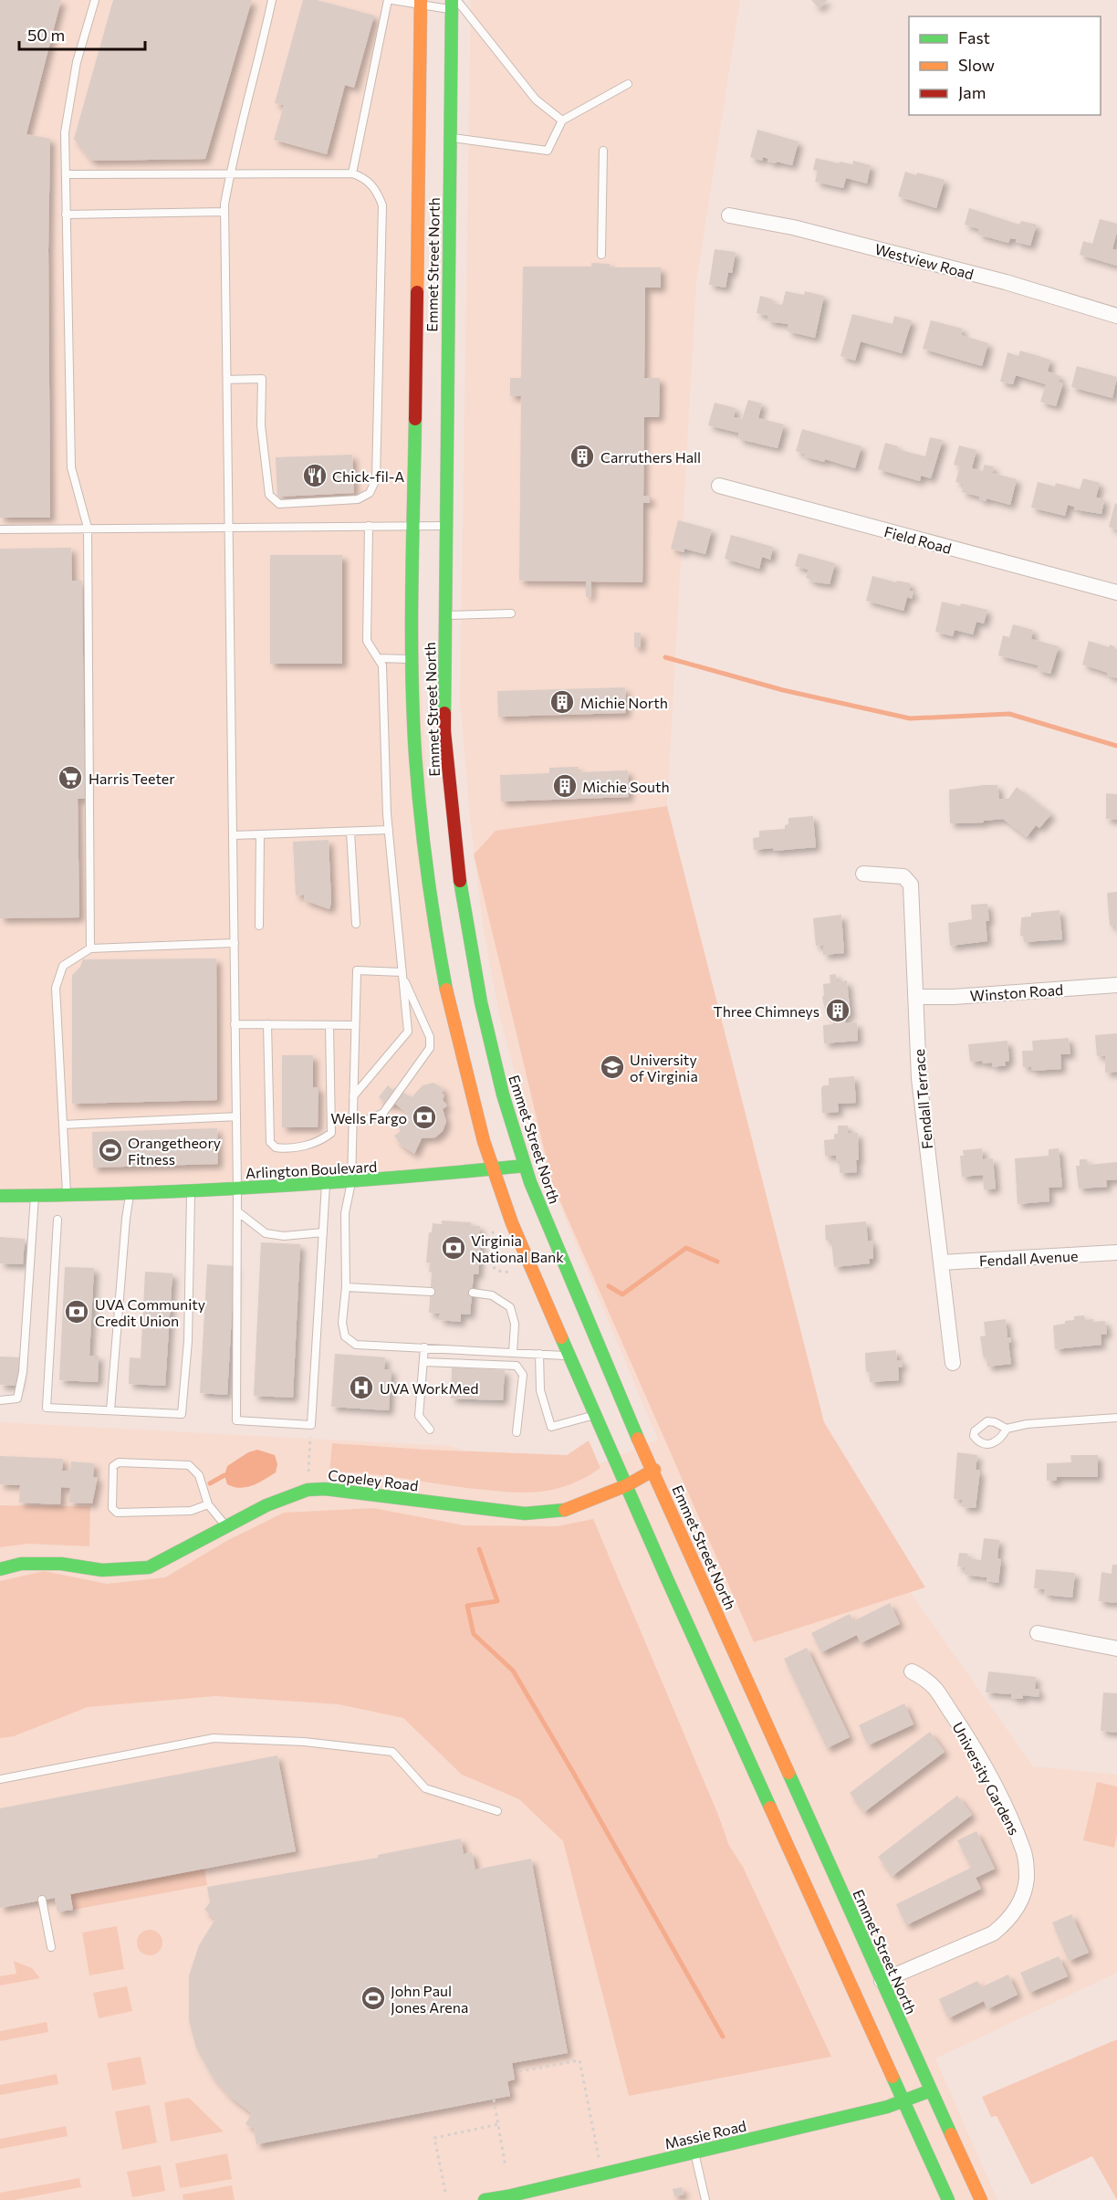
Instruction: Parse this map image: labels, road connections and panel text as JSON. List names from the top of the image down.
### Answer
{
  "streets": {
    "main road": [
      "Emmet Street North",
      "Arlington Boulevard",
      "Copeley Road",
      "Massie Road"
    ],
    "street": [
      "Westview Road",
      "Field Road",
      "Winston Road",
      "Fendall Terrace",
      "Fendall Avenue",
      "University Gardens"
    ]
  },
  "crossings": [
    ["Emmet Street North", "Arlington Boulevard"],
    ["Emmet Street North", "Copeley Road"],
    ["Emmet Street North", "University Gardens"],
    ["Emmet Street North", "Massie Road"],
    ["Winston Road", "Fendall Terrace"],
    ["Fendall Terrace", "Fendall Avenue"]
  ],
  "places": {
    "building": [
      "Carruthers Hall",
      "Michie North",
      "Michie South",
      "Three Chimneys"
    ],
    "restaurant": ["Chick-fil-A"],
    "supermarket": ["Harris Teeter"],
    "school or university": ["University of Virginia"],
    "bank": ["Wells Fargo", "Virginia National Bank", "UVA Community Credit Union"],
    "sports": ["Orangetheory Fitness", "John Paul Jones Arena"],
    "hospital": ["UVA WorkMed"]
  },
  "legend": ["Fast", "Slow", "Jam"],
  "scale_bar": "50 m"
}
